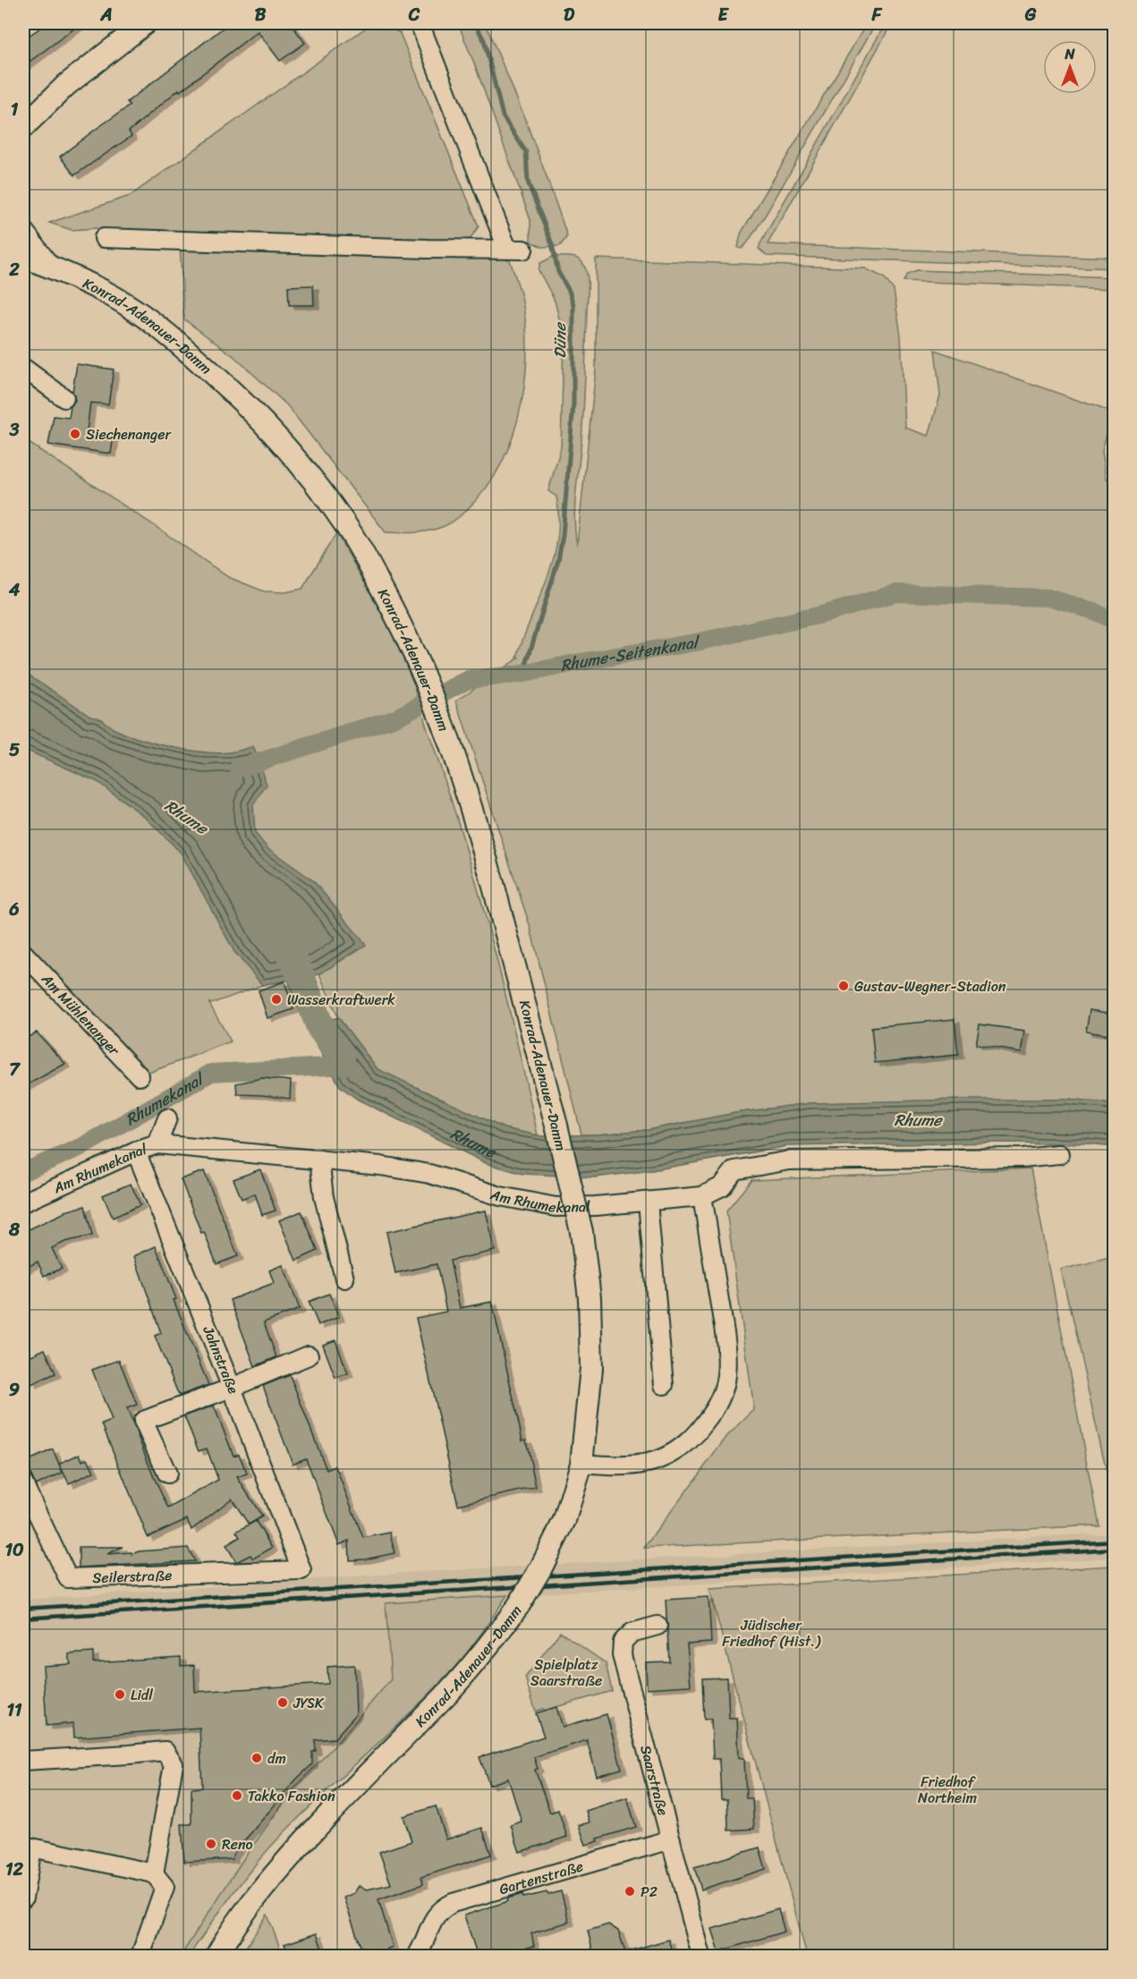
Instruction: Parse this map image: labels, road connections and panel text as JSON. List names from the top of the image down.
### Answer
{
  "streets": {
    "main road": ["Konrad-Adenauer-Damm"],
    "street": [
      "Am Mühlenanger",
      "Am Rhumekanal",
      "Jahnstraße",
      "Seilerstraße",
      "Saarstraße",
      "Gartenstraße"
    ]
  },
  "crossings": [
    ["Am Rhumekanal", "Jahnstraße"],
    ["Jahnstraße", "Seilerstraße"],
    ["Saarstraße", "Gartenstraße"]
  ],
  "water": [
    "Düne",
    "Rhume-Seitenkanal",
    "Rhume",
    "Rhumekanal"
  ],
  "parks": ["Jüdischer Friedhof (Hist.)", "Spielplatz Saarstraße", "Friedhof Northeim"],
  "places": [
    "Siechenanger",
    "Gustav-Wegner-Stadion",
    "Wasserkraftwerk",
    "Lidl",
    "JYSK",
    "dm",
    "Takko Fashion",
    "Reno",
    "P2"
  ],
  "north": "top",
  "grid": {
    "columns": [
      "A",
      "B",
      "C",
      "D",
      "E",
      "F",
      "G"
    ],
    "rows": [
      "1",
      "2",
      "3",
      "4",
      "5",
      "6",
      "7",
      "8",
      "9",
      "10",
      "11",
      "12"
    ]
  }
}
